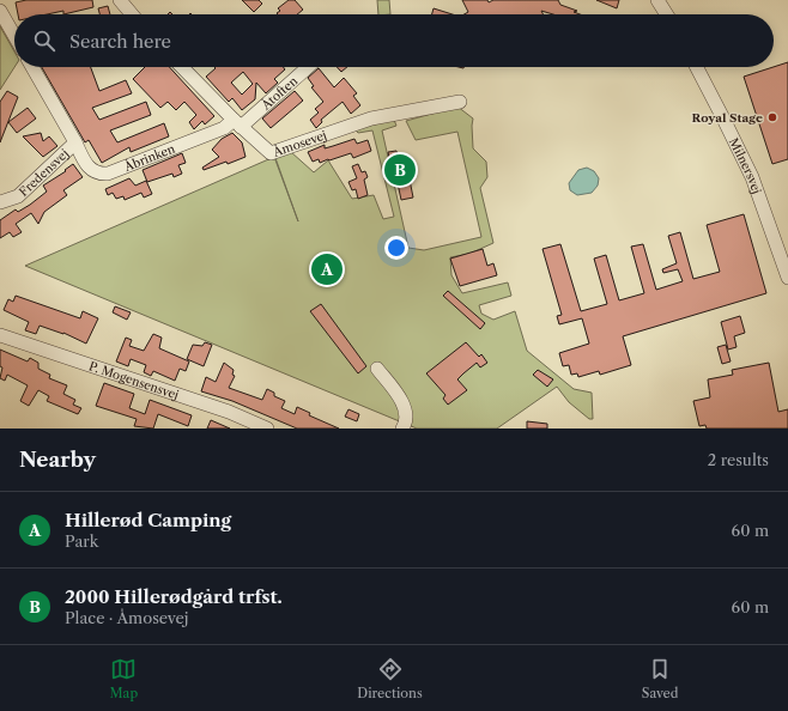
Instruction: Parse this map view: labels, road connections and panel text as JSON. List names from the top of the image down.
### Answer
{
  "streets": {
    "street": [
      "Åtoften",
      "Åmosevej",
      "Åbrinken",
      "Milnersvej",
      "Fredensvej",
      "P. Mogensensvej"
    ]
  },
  "crossings": [
    ["Åtoften", "Åmosevej"],
    ["Åtoften", "Åbrinken"],
    ["Åmosevej", "Åbrinken"],
    ["Åbrinken", "Fredensvej"]
  ],
  "places": ["Royal Stage"],
  "page": {
    "search": "Search here",
    "pins": ["B", "A"],
    "heading": ["Nearby", "2 results"],
    "list": [
      {
        "mark": "A",
        "name": "Hillerød Camping",
        "note": "Park",
        "value": "60 m"
      },
      {
        "mark": "B",
        "name": "2000 Hillerødgård trfst.",
        "note": "Place · Åmosevej",
        "value": "60 m"
      }
    ],
    "nav": ["Map", "Directions", "Saved"]
  }
}
